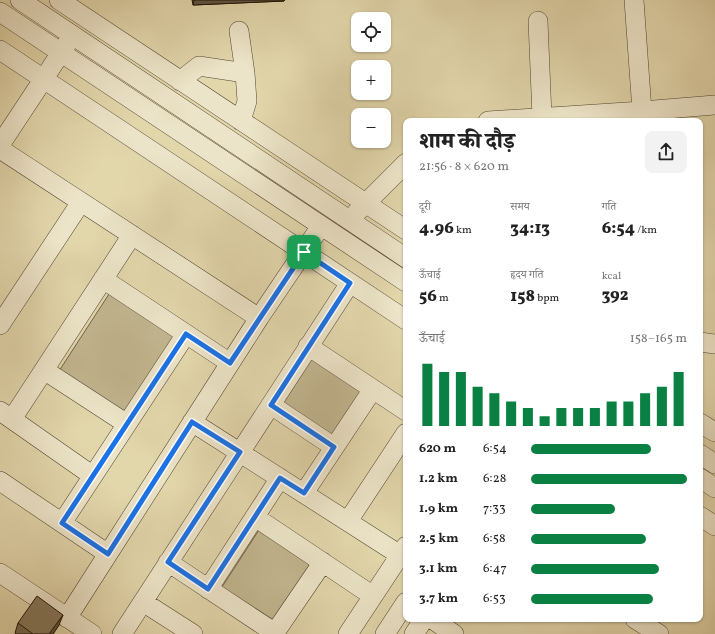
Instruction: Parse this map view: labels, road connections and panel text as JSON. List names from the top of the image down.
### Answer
{
  "page": {
    "map_buttons": ["+", "−"],
    "heading": ["शाम की दौड़", "21:56 · 8 × 620 m"],
    "stats": [
      ["दूरी", "4.96 km"],
      ["समय", "34:13"],
      ["गति", "6:54 /km"],
      ["ऊँचाई", "56 m"],
      ["हृदय गति", "158 bpm"],
      ["kcal", "392"]
    ],
    "chart": ["ऊँचाई", "158–165 m"],
    "list": [
      {
        "name": "620 m",
        "note": "6:54"
      },
      {
        "name": "1.2 km",
        "note": "6:28"
      },
      {
        "name": "1.9 km",
        "note": "7:33"
      },
      {
        "name": "2.5 km",
        "note": "6:58"
      },
      {
        "name": "3.1 km",
        "note": "6:47"
      },
      {
        "name": "3.7 km",
        "note": "6:53"
      }
    ]
  }
}
